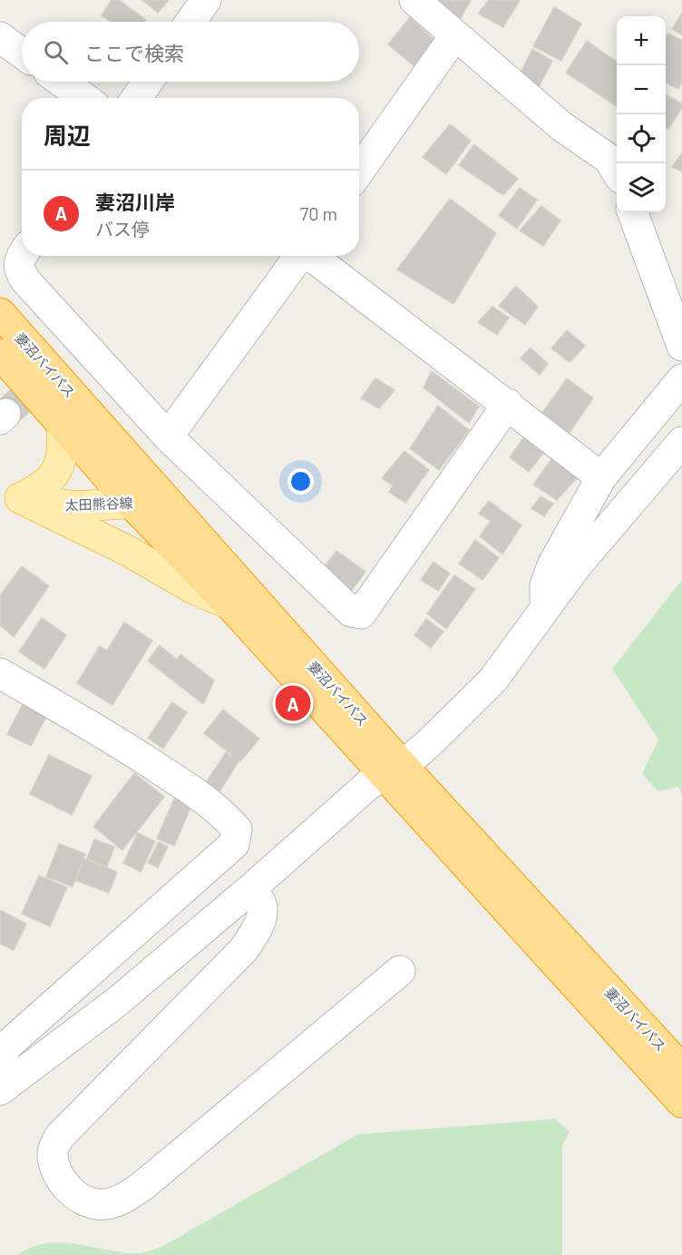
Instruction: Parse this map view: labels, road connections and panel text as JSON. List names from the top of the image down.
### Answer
{
  "streets": {
    "highway": ["妻沼バイパス"],
    "main road": ["太田熊谷線"]
  },
  "crossings": [
    ["妻沼バイパス", "太田熊谷線"]
  ],
  "page": {
    "map_buttons": ["+", "−"],
    "search": "ここで検索",
    "heading": "周辺",
    "list": [
      {
        "mark": "A",
        "name": "妻沼川岸",
        "note": "バス停",
        "value": "70 m"
      }
    ],
    "pins": "A"
  }
}
